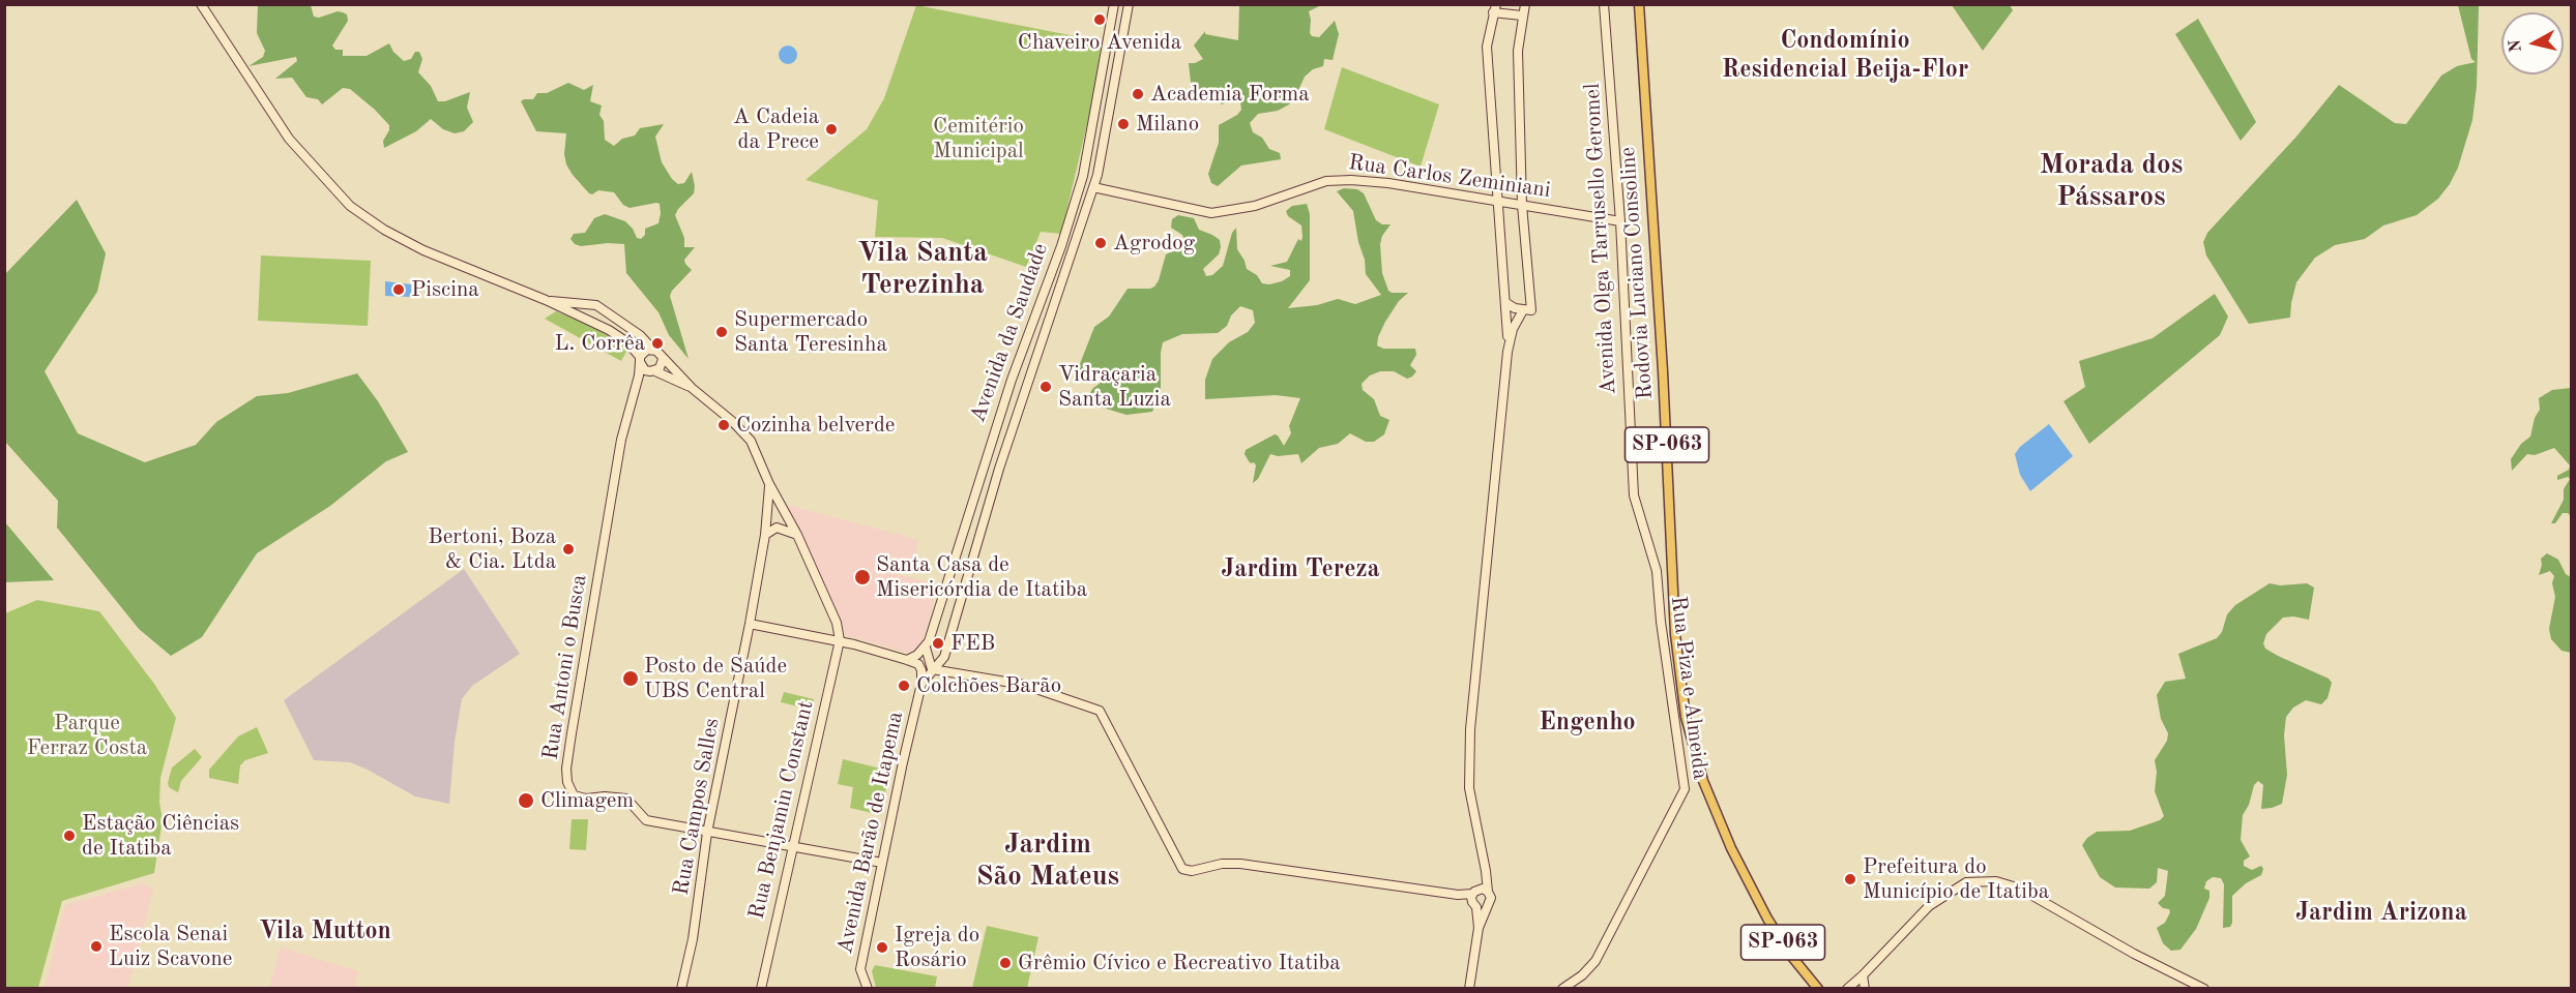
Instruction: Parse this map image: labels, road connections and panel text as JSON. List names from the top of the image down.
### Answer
{
  "streets": {
    "main road": [
      "Rua Carlos Zeminiani",
      "Avenida Olga Tarrusello Geromel",
      "Rodovia Luciano Consoline",
      "Avenida da Saudade",
      "SP-063",
      "Rua Antoni o Busca",
      "Rua Piza e Almeida",
      "Rua Campos Salles",
      "Rua Benjamin Constant",
      "Avenida Barão de Itapema"
    ]
  },
  "crossings": [
    ["Rua Carlos Zeminiani", "Avenida Olga Tarrusello Geromel"],
    ["Rua Carlos Zeminiani", "Avenida da Saudade"],
    ["Avenida Olga Tarrusello Geromel", "Rua Piza e Almeida"],
    ["Rua Antoni o Busca", "Rua Campos Salles"],
    ["Rua Antoni o Busca", "Rua Benjamin Constant"],
    ["Rua Antoni o Busca", "Avenida Barão de Itapema"]
  ],
  "districts": [
    "Condomínio Residencial Beija-Flor",
    "Morada dos Pássaros",
    "Vila Santa Terezinha",
    "Jardim Tereza",
    "Engenho",
    "Jardim São Mateus",
    "Jardim Arizona",
    "Vila Mutton"
  ],
  "parks": ["Cemitério Municipal", "Parque Ferraz Costa"],
  "places": [
    "Chaveiro Avenida",
    "Academia Forma",
    "Milano",
    "A Cadeia da Prece",
    "Agrodog",
    "Piscina",
    "Supermercado Santa Teresinha",
    "L. Corrêa",
    "Vidraçaria Santa Luzia",
    "Cozinha belverde",
    "Bertoni, Boza & Cia. Ltda",
    "Santa Casa de Misericórdia de Itatiba",
    "FEB",
    "Posto de Saúde UBS Central",
    "Colchões Barão",
    "Climagem",
    "Estação Ciências de Itatiba",
    "Prefeitura do Município de Itatiba",
    "Escola Senai Luiz Scavone",
    "Igreja do Rosário",
    "Grêmio Cívico e Recreativo Itatiba"
  ],
  "north": "left"
}
